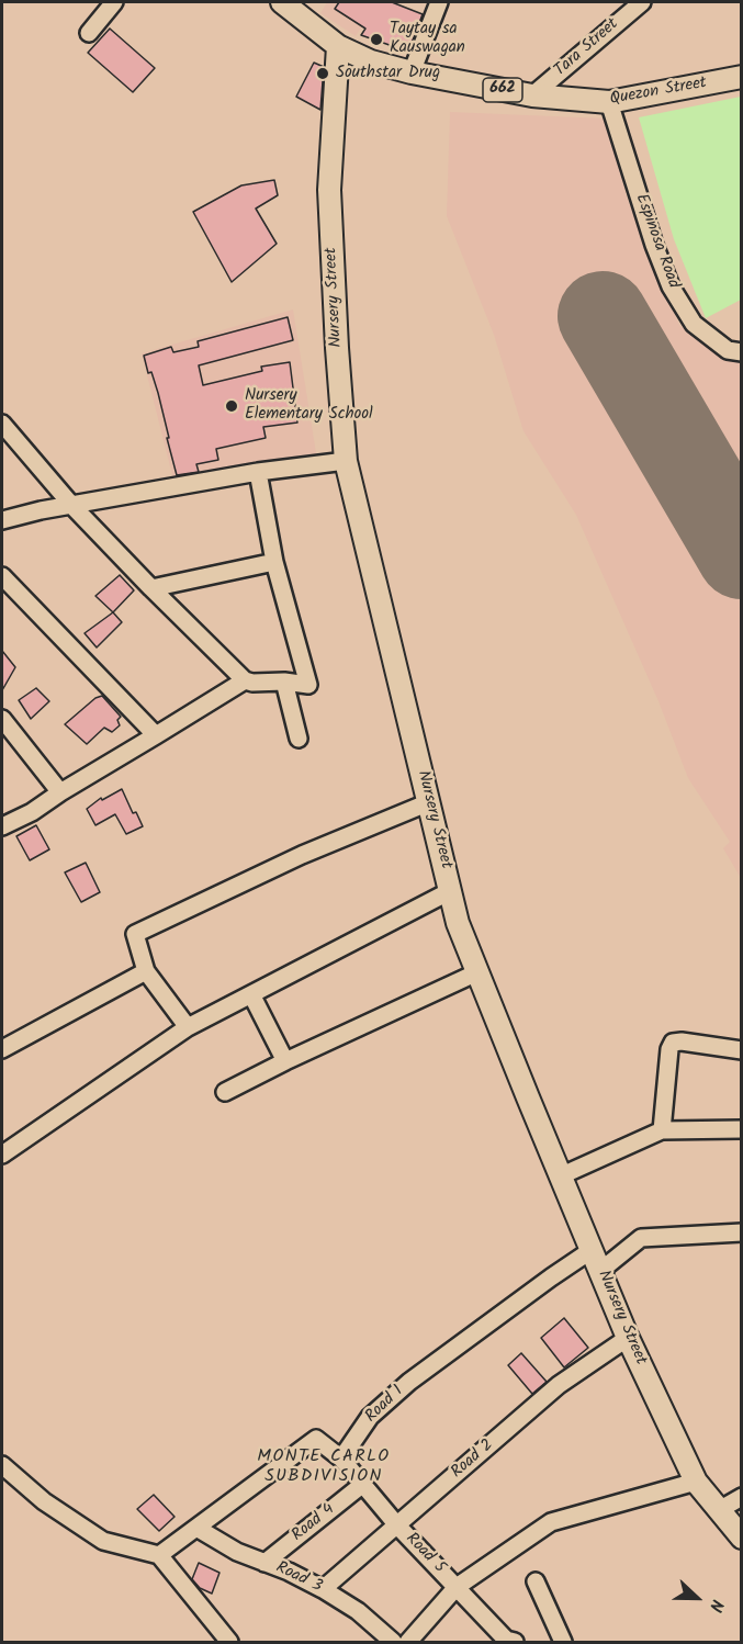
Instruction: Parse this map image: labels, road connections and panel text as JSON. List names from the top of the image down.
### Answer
{
  "streets": {
    "main road": ["662", "Quezon Street", "Nursery Street"],
    "street": [
      "Tara Street",
      "Espinosa Road",
      "Road 1",
      "Road 2",
      "Road 4",
      "Road 5",
      "Road 3"
    ]
  },
  "crossings": [
    ["Tara Street", "Quezon Street"],
    ["Quezon Street", "Espinosa Road"],
    ["Quezon Street", "Nursery Street"],
    ["Nursery Street", "Road 1"],
    ["Nursery Street", "Road 2"],
    ["Road 1", "Road 5"],
    ["Road 2", "Road 5"],
    ["Road 2", "Road 3"],
    ["Road 4", "Road 5"],
    ["Road 4", "Road 3"]
  ],
  "districts": ["MONTE CARLO SUBDIVISION"],
  "places": ["Taytay sa Kauswagan", "Southstar Drug", "Nursery Elementary School"],
  "north": "right"
}
